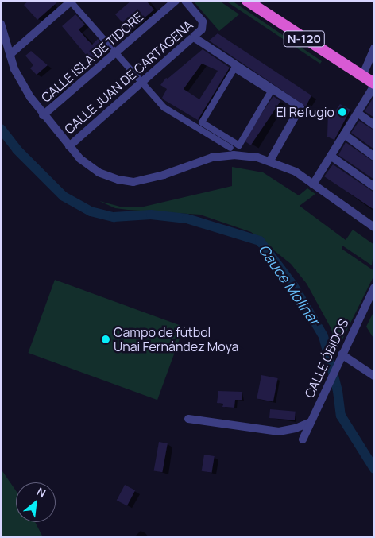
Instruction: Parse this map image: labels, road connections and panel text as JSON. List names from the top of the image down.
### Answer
{
  "streets": {
    "highway": ["N-120"],
    "street": ["CALLE ISLA DE TIDORE", "CALLE JUAN DE CARTAGENA", "CALLE ÓBIDOS"]
  },
  "water": ["Cauce Molinar"],
  "places": ["El Refugio", "Campo de fútbol Unai Fernández Moya"],
  "north": "top right"
}
